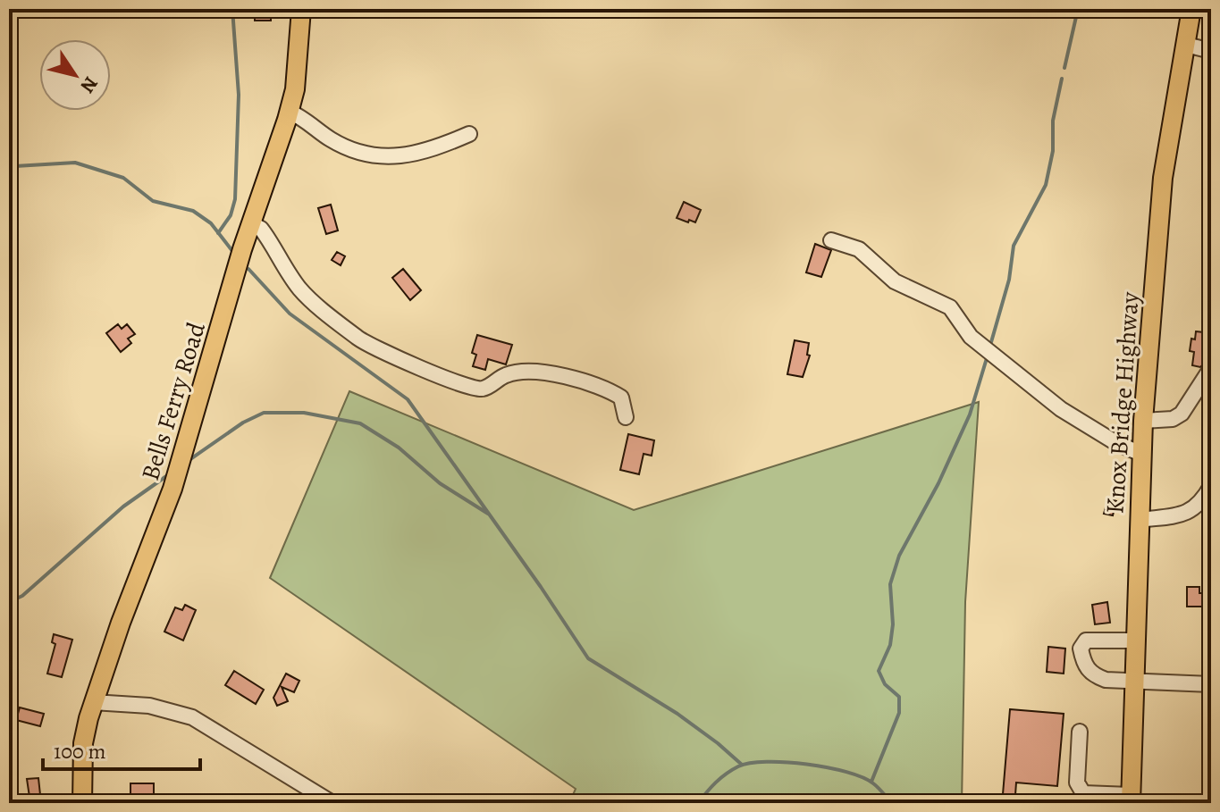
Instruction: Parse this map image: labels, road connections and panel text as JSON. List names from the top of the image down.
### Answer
{
  "streets": {
    "main road": ["Bells Ferry Road", "Knox Bridge Highway"]
  },
  "scale_bar": "100 m",
  "north": "bottom right"
}
